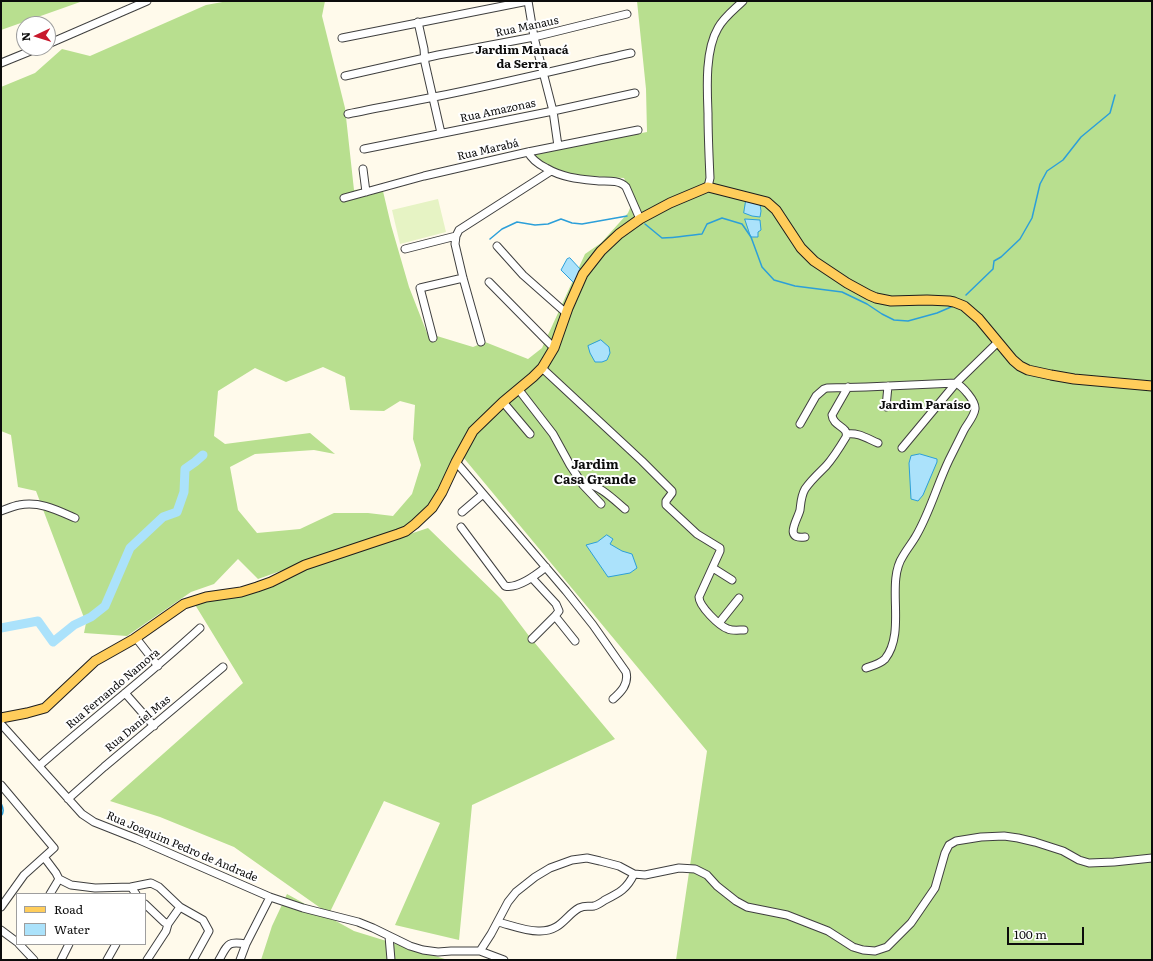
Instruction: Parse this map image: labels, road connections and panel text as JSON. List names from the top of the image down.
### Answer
{
  "streets": {
    "street": [
      "Rua Manaus",
      "Rua Amazonas",
      "Rua Marabá",
      "Rua Fernando Namora",
      "Rua Daniel Mas",
      "Rua Joaquim Pedro de Andrade"
    ]
  },
  "crossings": [
    ["Rua Fernando Namora", "Rua Joaquim Pedro de Andrade"],
    ["Rua Daniel Mas", "Rua Joaquim Pedro de Andrade"]
  ],
  "districts": ["Jardim Manacá da Serra", "Jardim Paraíso", "Jardim Casa Grande"],
  "legend": ["Road", "Water"],
  "scale_bar": "100 m",
  "north": "left"
}
